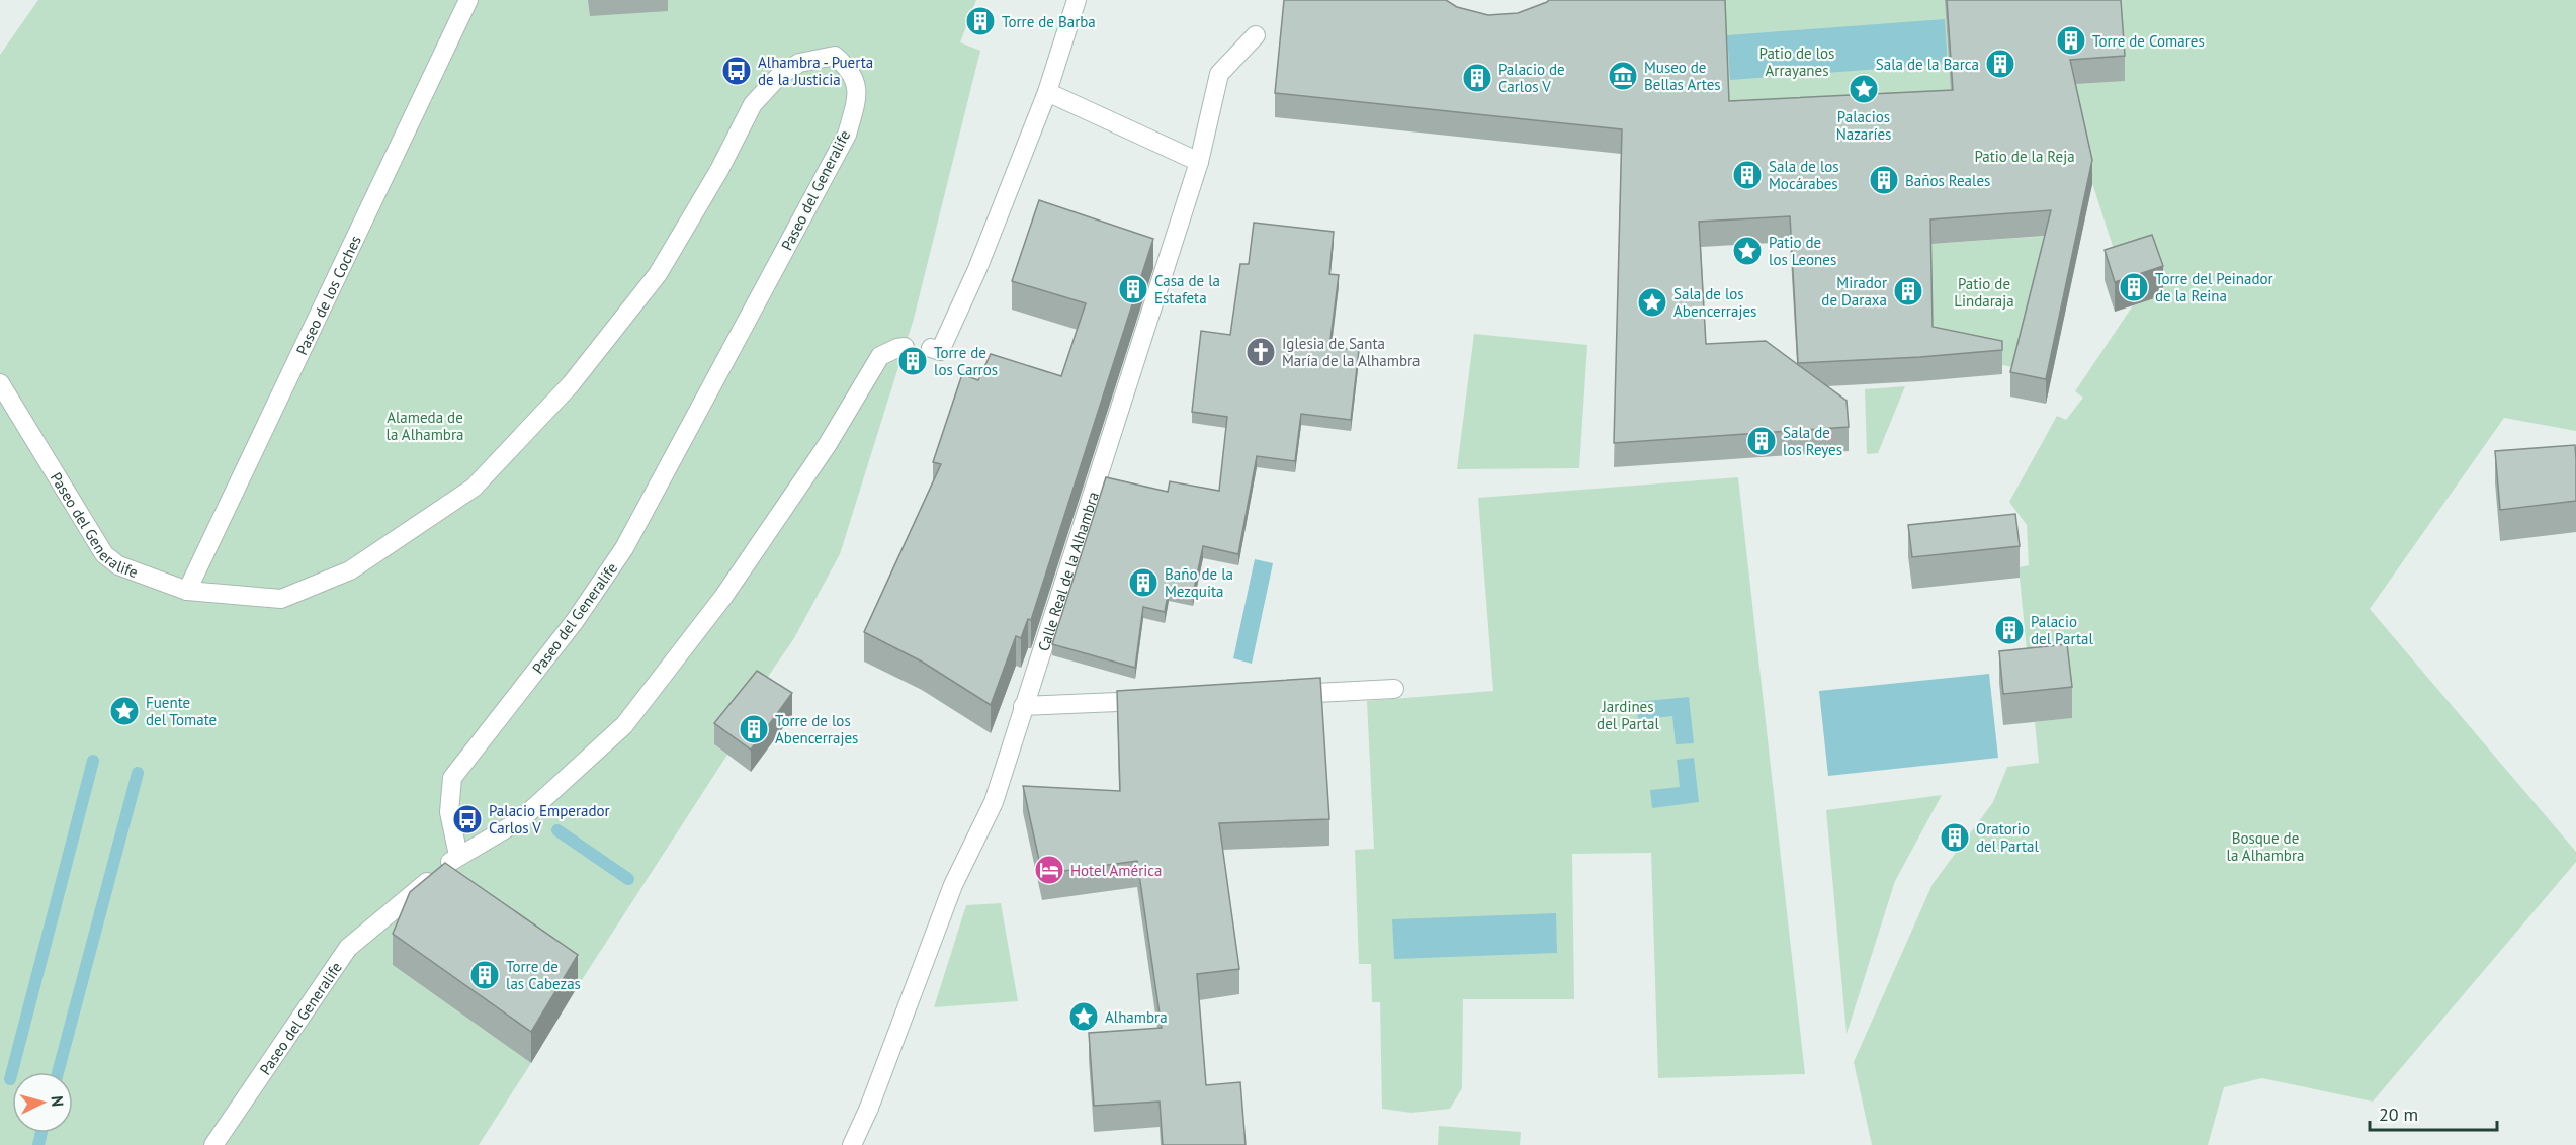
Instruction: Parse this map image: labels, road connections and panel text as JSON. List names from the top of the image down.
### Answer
{
  "streets": {
    "street": ["Paseo del Generalife", "Paseo de los Coches", "Calle Real de la Alhambra"]
  },
  "crossings": [
    ["Paseo del Generalife", "Paseo de los Coches"]
  ],
  "parks": [
    "Patio de los Arrayanes",
    "Patio de la Reja",
    "Patio de Lindaraja",
    "Alameda de la Alhambra",
    "Jardines del Partal",
    "Bosque de la Alhambra"
  ],
  "places": {
    "building": [
      "Torre de Barba",
      "Torre de Comares",
      "Sala de la Barca",
      "Palacio de Carlos V",
      "Sala de los Mocárabes",
      "Baños Reales",
      "Torre del Peinador de la Reina",
      "Casa de la Estafeta",
      "Mirador de Daraxa",
      "Torre de los Carros",
      "Sala de los Reyes",
      "Baño de la Mezquita",
      "Palacio del Partal",
      "Torre de los Abencerrajes",
      "Oratorio del Partal",
      "Torre de las Cabezas"
    ],
    "bus stop": ["Alhambra - Puerta de la Justicia", "Palacio Emperador Carlos V"],
    "museum": ["Museo de Bellas Artes"],
    "place": [
      "Palacios Nazaríes",
      "Patio de los Leones",
      "Sala de los Abencerrajes",
      "Fuente del Tomate",
      "Alhambra"
    ],
    "church": ["Iglesia de Santa María de la Alhambra"],
    "hotel": ["Hotel América"]
  },
  "scale_bar": "20 m",
  "north": "right"
}
